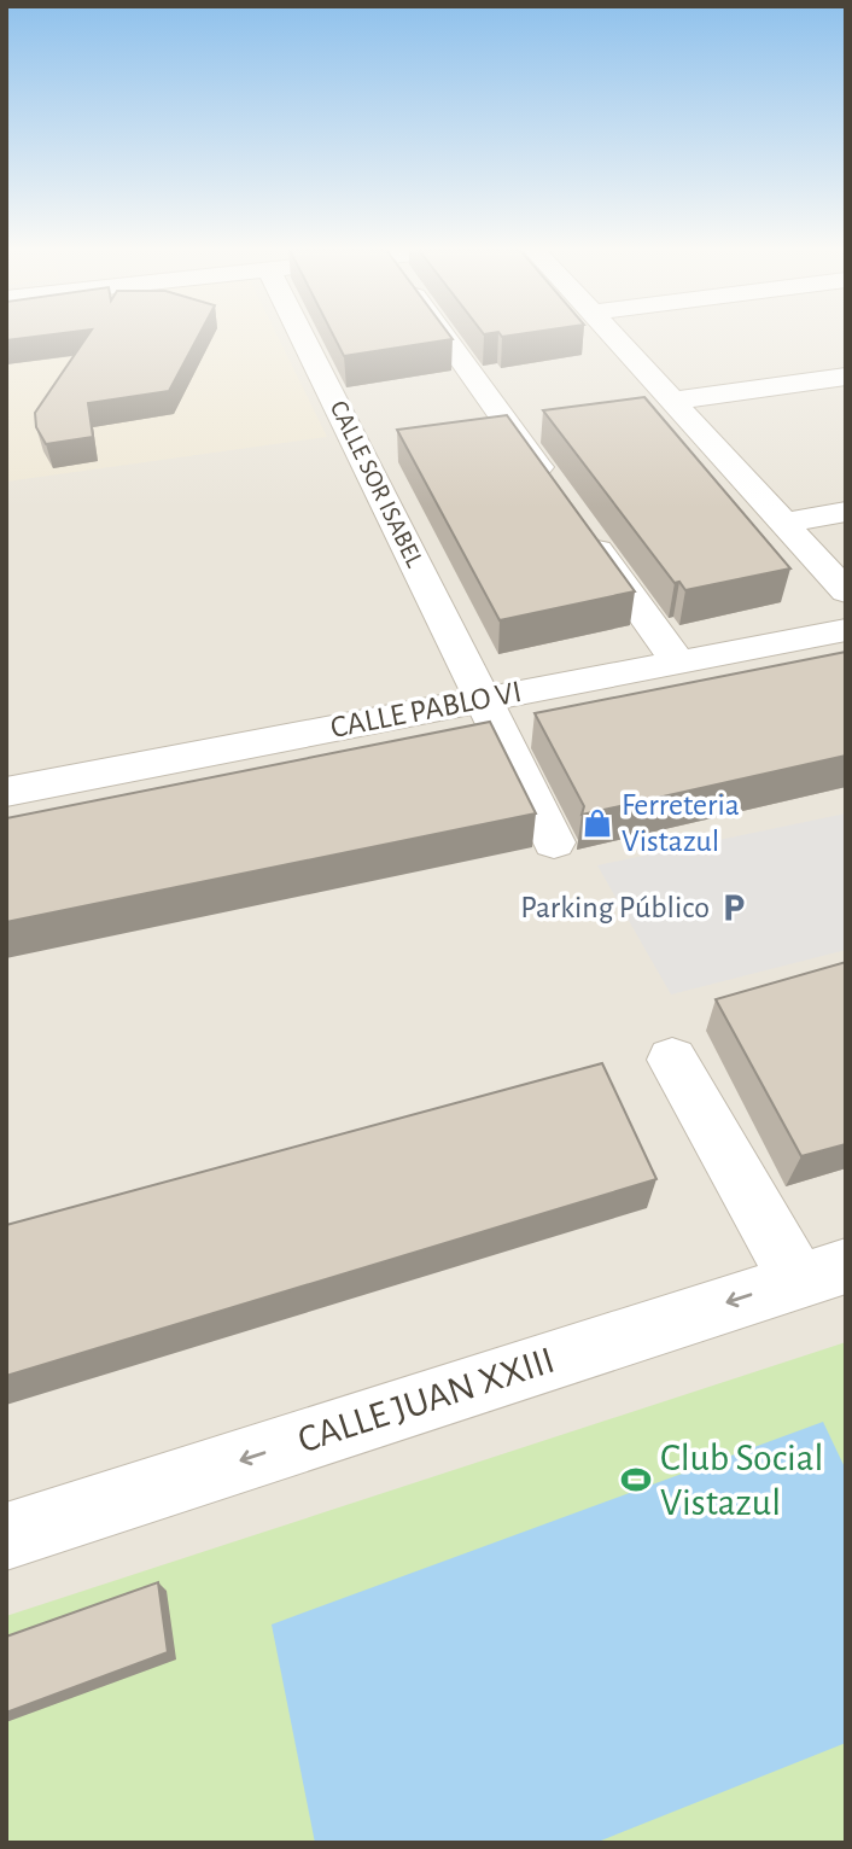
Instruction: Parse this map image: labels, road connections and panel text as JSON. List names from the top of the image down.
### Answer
{
  "streets": {
    "street": ["CALLE SOR ISABEL", "CALLE PABLO VI", "CALLE JUAN XXIII"]
  },
  "crossings": [
    ["CALLE SOR ISABEL", "CALLE PABLO VI"]
  ],
  "one_way": ["CALLE JUAN XXIII"],
  "places": {
    "shop": ["Ferreteria Vistazul"],
    "parking": ["Parking Público"],
    "sports": ["Club Social Vistazul"]
  }
}
